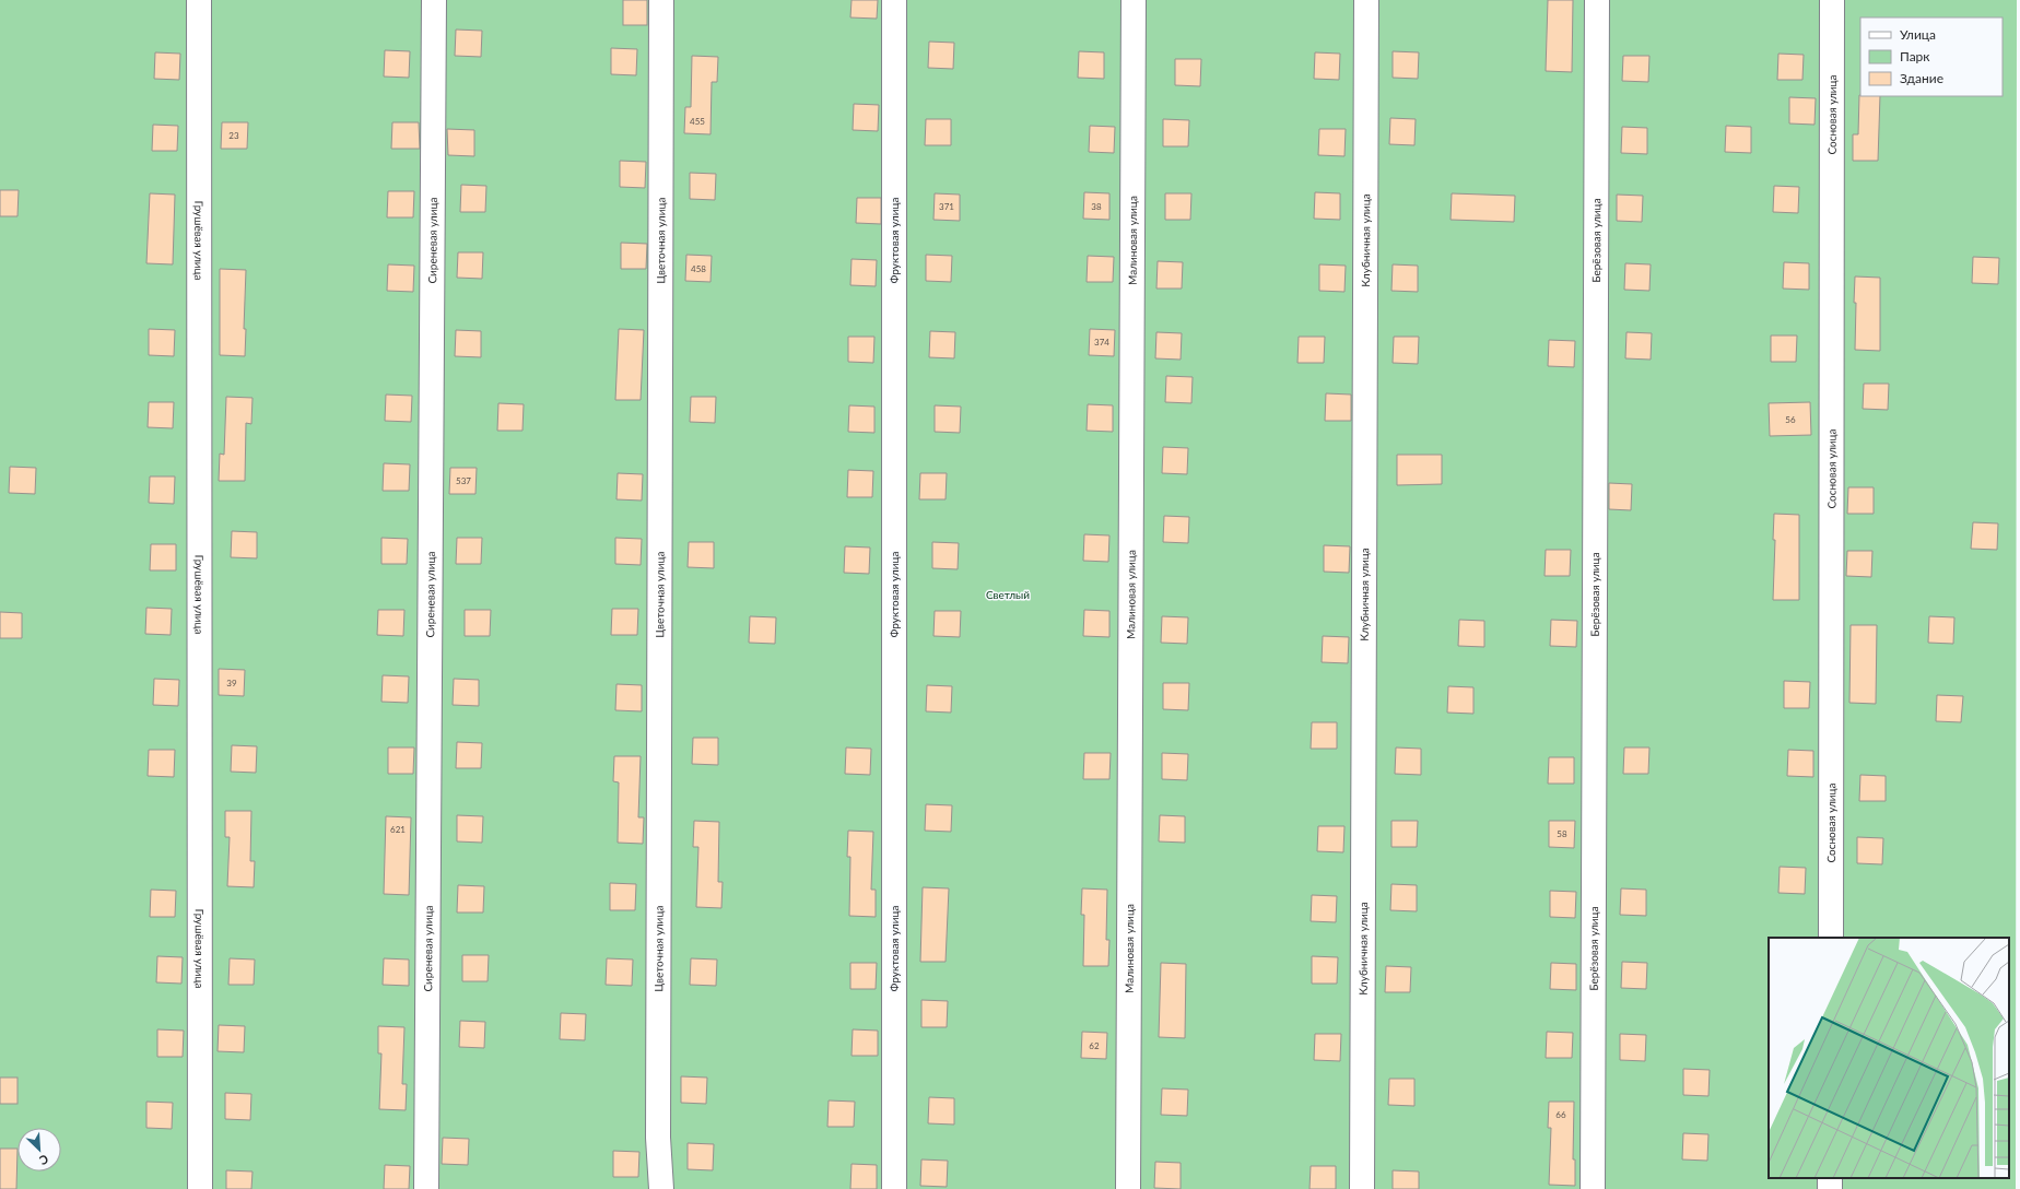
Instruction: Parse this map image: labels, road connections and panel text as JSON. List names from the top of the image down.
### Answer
{
  "streets": {
    "street": [
      "Сосновая улица",
      "Грушёвая улица",
      "Сиреневая улица",
      "Цветочная улица",
      "Фруктовая улица",
      "Малиновая улица",
      "Клубничная улица",
      "Берёзовая улица"
    ]
  },
  "parks": ["Светлый"],
  "house_numbers": [
    "455",
    "23",
    "371",
    "38",
    "458",
    "374",
    "56",
    "537",
    "39",
    "621",
    "58",
    "62",
    "66"
  ],
  "legend": ["Улица", "Парк", "Здание"],
  "north": "bottom right"
}
